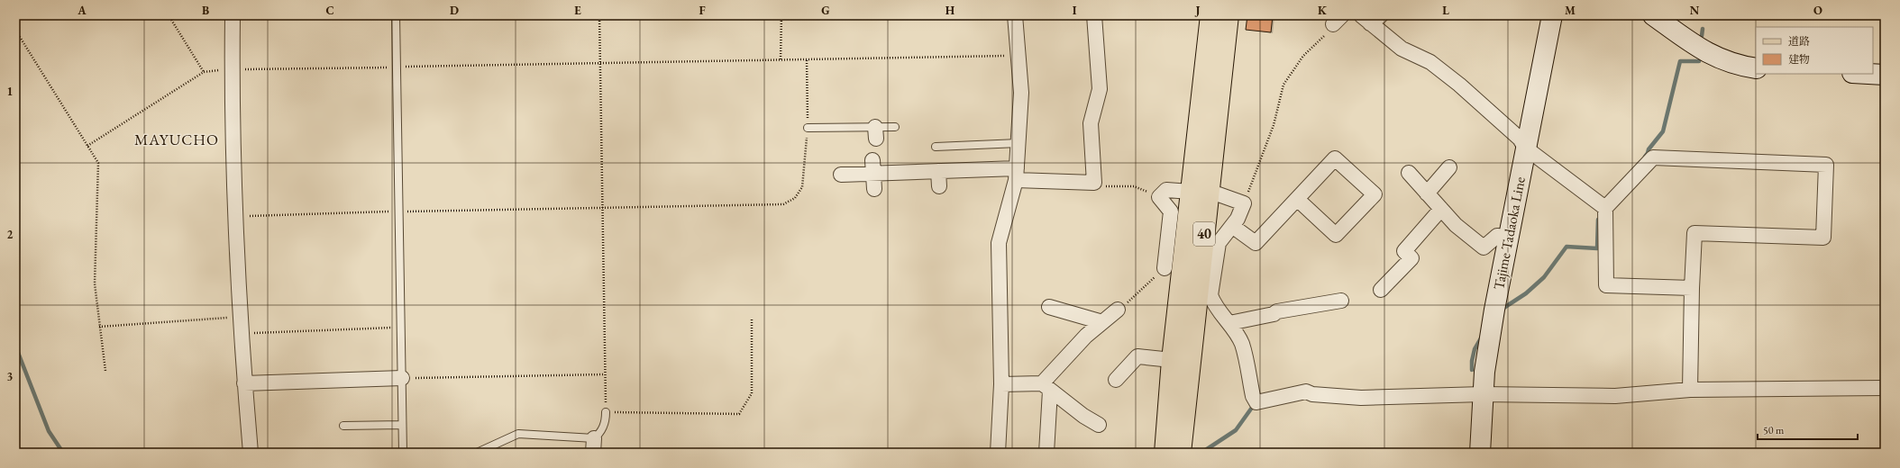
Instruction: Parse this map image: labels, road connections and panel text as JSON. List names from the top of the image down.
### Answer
{
  "streets": {
    "main road": ["Tajime Tadaoka Line", "40"]
  },
  "districts": ["MAYUCHO"],
  "legend": ["道路", "建物"],
  "scale_bar": "50 m",
  "grid": {
    "columns": [
      "A",
      "B",
      "C",
      "D",
      "E",
      "F",
      "G",
      "H",
      "I",
      "J",
      "K",
      "L",
      "M",
      "N",
      "O"
    ],
    "rows": ["1", "2", "3"]
  }
}
